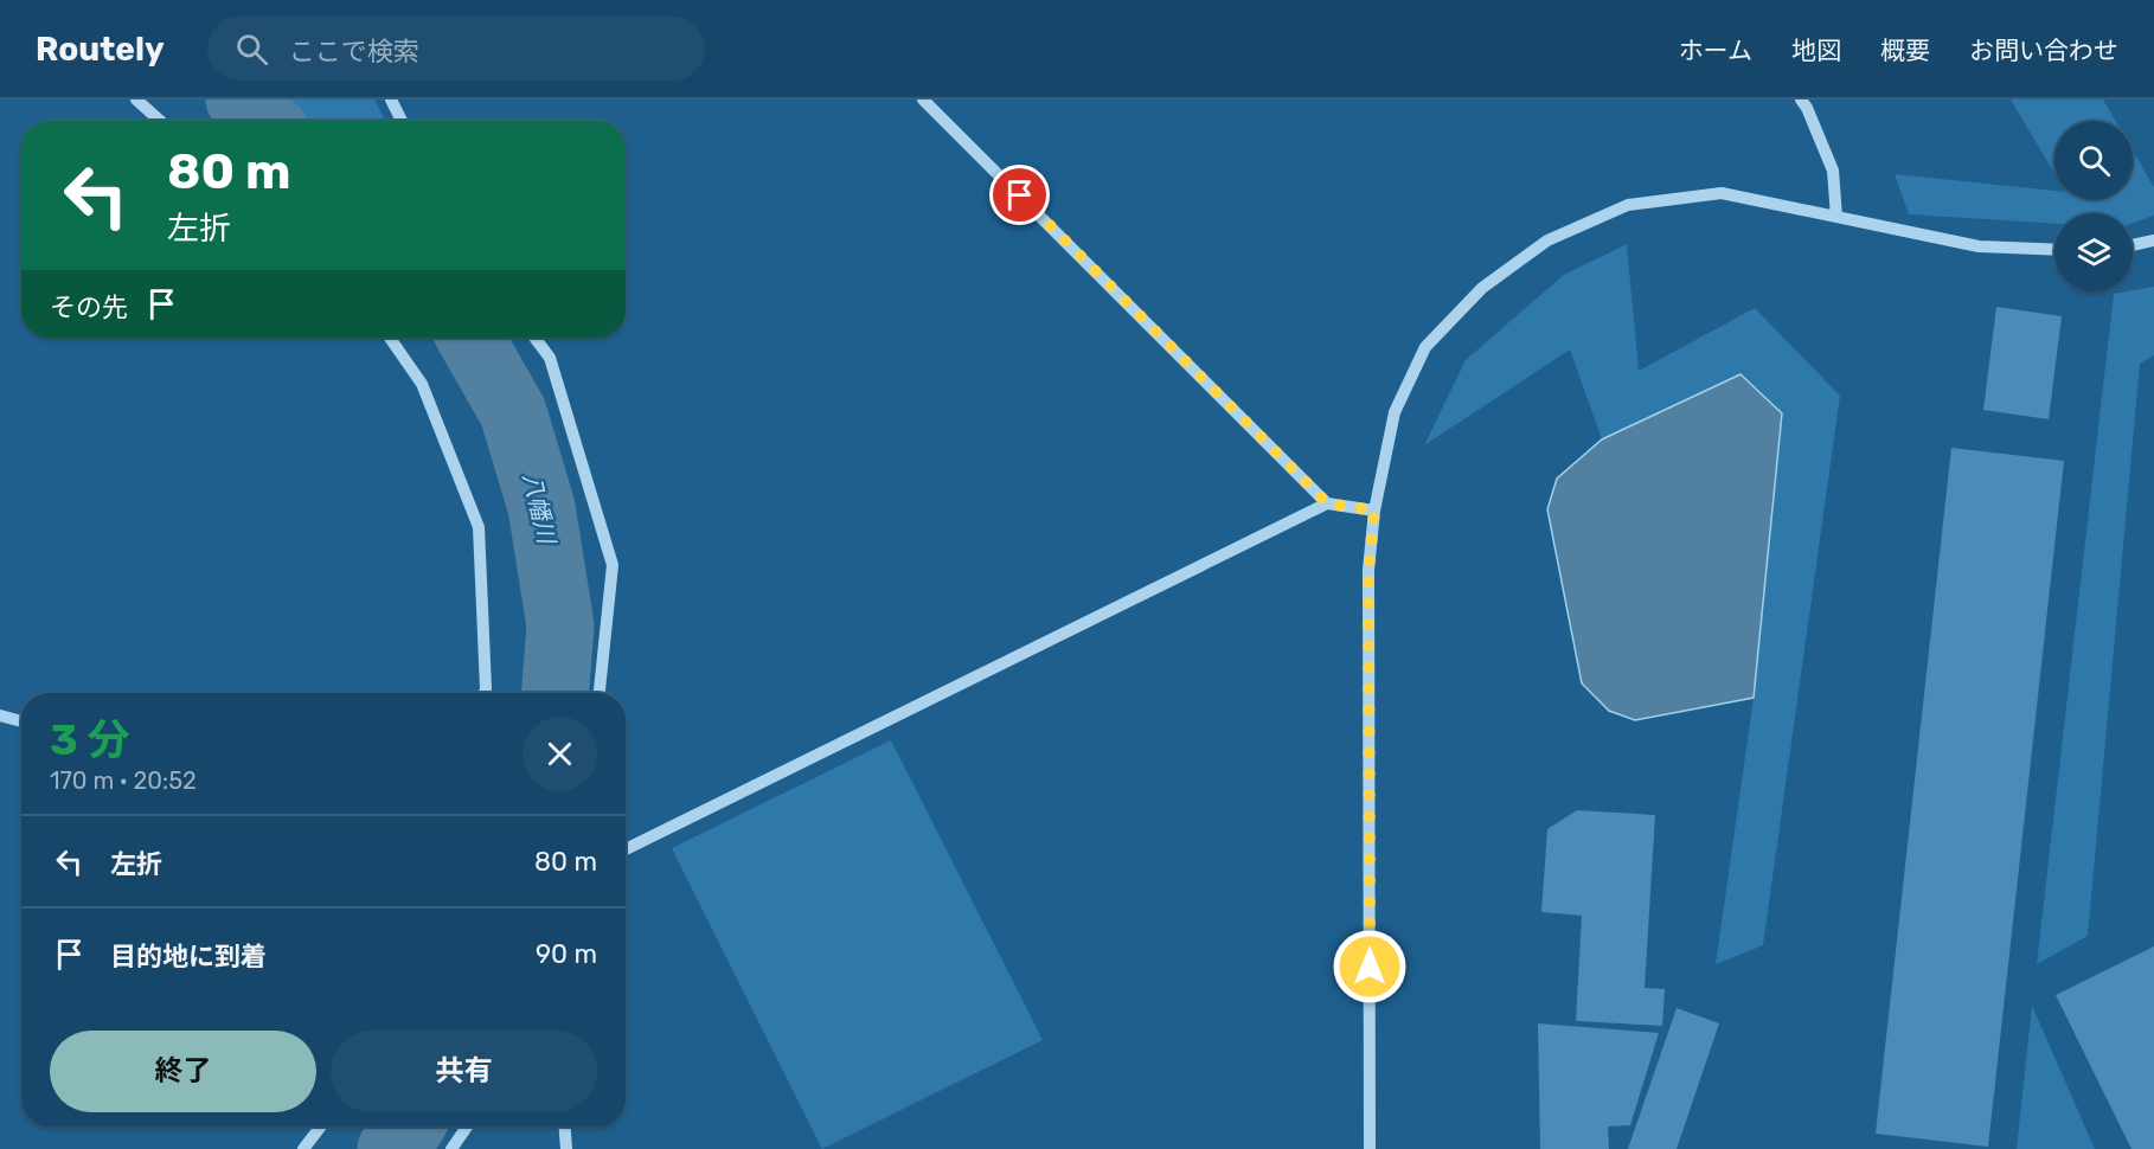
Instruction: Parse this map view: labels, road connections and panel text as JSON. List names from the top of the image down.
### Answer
{
  "water": ["八幡川"],
  "page": {
    "header": "Routely",
    "search": "ここで検索",
    "nav": [
      "ホーム",
      "地図",
      "概要",
      "お問い合わせ"
    ],
    "turn": ["80 m", "左折"],
    "then": "その先",
    "heading": ["3 分", "170 m · 20:52"],
    "list": [
      {
        "name": "左折",
        "value": "80 m"
      },
      {
        "name": "目的地に到着",
        "value": "90 m"
      }
    ],
    "buttons": ["終了", "共有"]
  }
}
